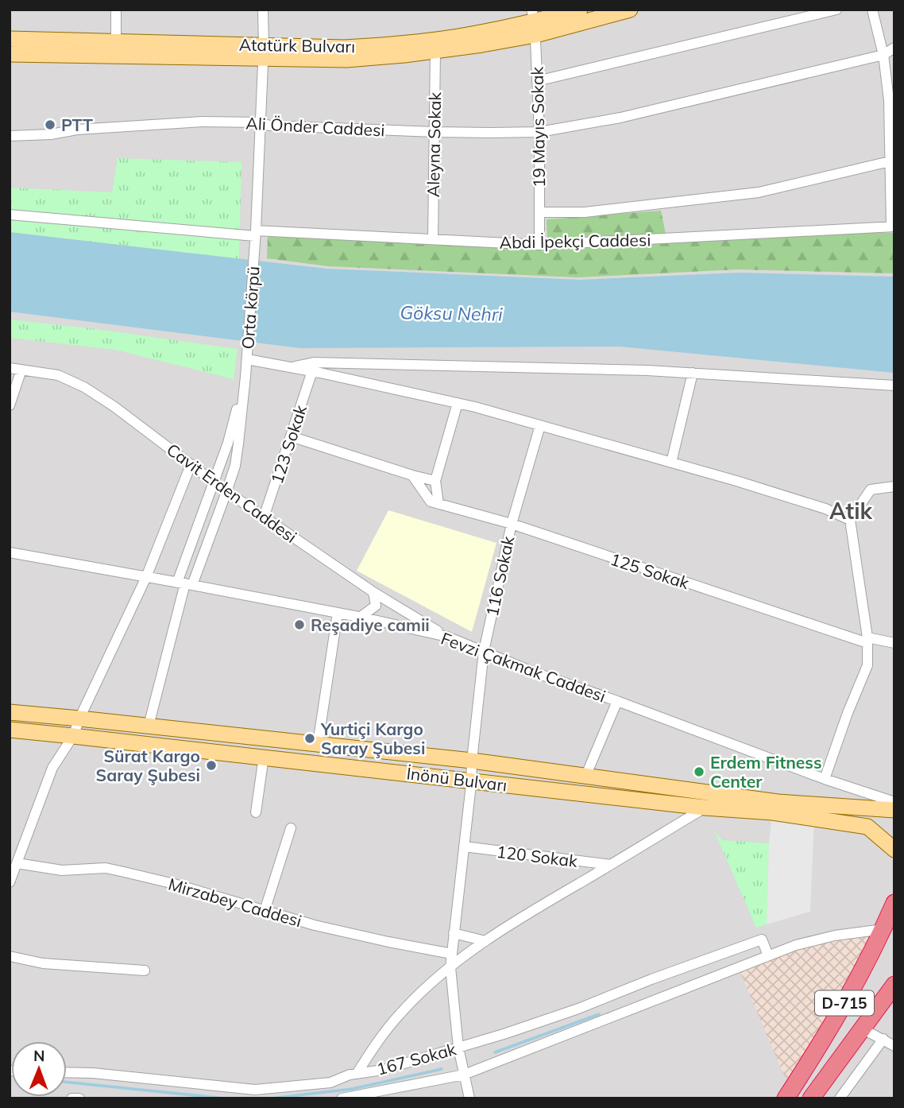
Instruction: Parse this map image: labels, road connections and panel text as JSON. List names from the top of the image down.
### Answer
{
  "streets": {
    "highway": ["D-715"],
    "main road": ["Atatürk Bulvarı", "İnönü Bulvarı"],
    "street": [
      "Ali Önder Caddesi",
      "19 Mayıs Sokak",
      "Aleyna Sokak",
      "Abdi İpekçi Caddesi",
      "Orta körpü",
      "123 Sokak",
      "Cavit Erden Caddesi",
      "125 Sokak",
      "116 Sokak",
      "Fevzi Çakmak Caddesi",
      "120 Sokak",
      "Mirzabey Caddesi",
      "167 Sokak"
    ]
  },
  "crossings": [
    ["Atatürk Bulvarı", "19 Mayıs Sokak"],
    ["Atatürk Bulvarı", "Orta körpü"],
    ["Ali Önder Caddesi", "19 Mayıs Sokak"],
    ["Ali Önder Caddesi", "Aleyna Sokak"],
    ["Ali Önder Caddesi", "Orta körpü"],
    ["19 Mayıs Sokak", "Abdi İpekçi Caddesi"],
    ["Aleyna Sokak", "Abdi İpekçi Caddesi"],
    ["Abdi İpekçi Caddesi", "Orta körpü"],
    ["123 Sokak", "Cavit Erden Caddesi"],
    ["Cavit Erden Caddesi", "Fevzi Çakmak Caddesi"],
    ["125 Sokak", "116 Sokak"],
    ["116 Sokak", "Fevzi Çakmak Caddesi"],
    ["116 Sokak", "İnönü Bulvarı"],
    ["116 Sokak", "120 Sokak"],
    ["116 Sokak", "Mirzabey Caddesi"],
    ["116 Sokak", "167 Sokak"]
  ],
  "districts": ["Atik"],
  "water": ["Göksu Nehri"],
  "places": [
    "PTT",
    "Reşadiye camii",
    "Yurtiçi Kargo Saray Şubesi",
    "Sürat Kargo Saray Şubesi",
    "Erdem Fitness Center"
  ],
  "north": "top"
}
